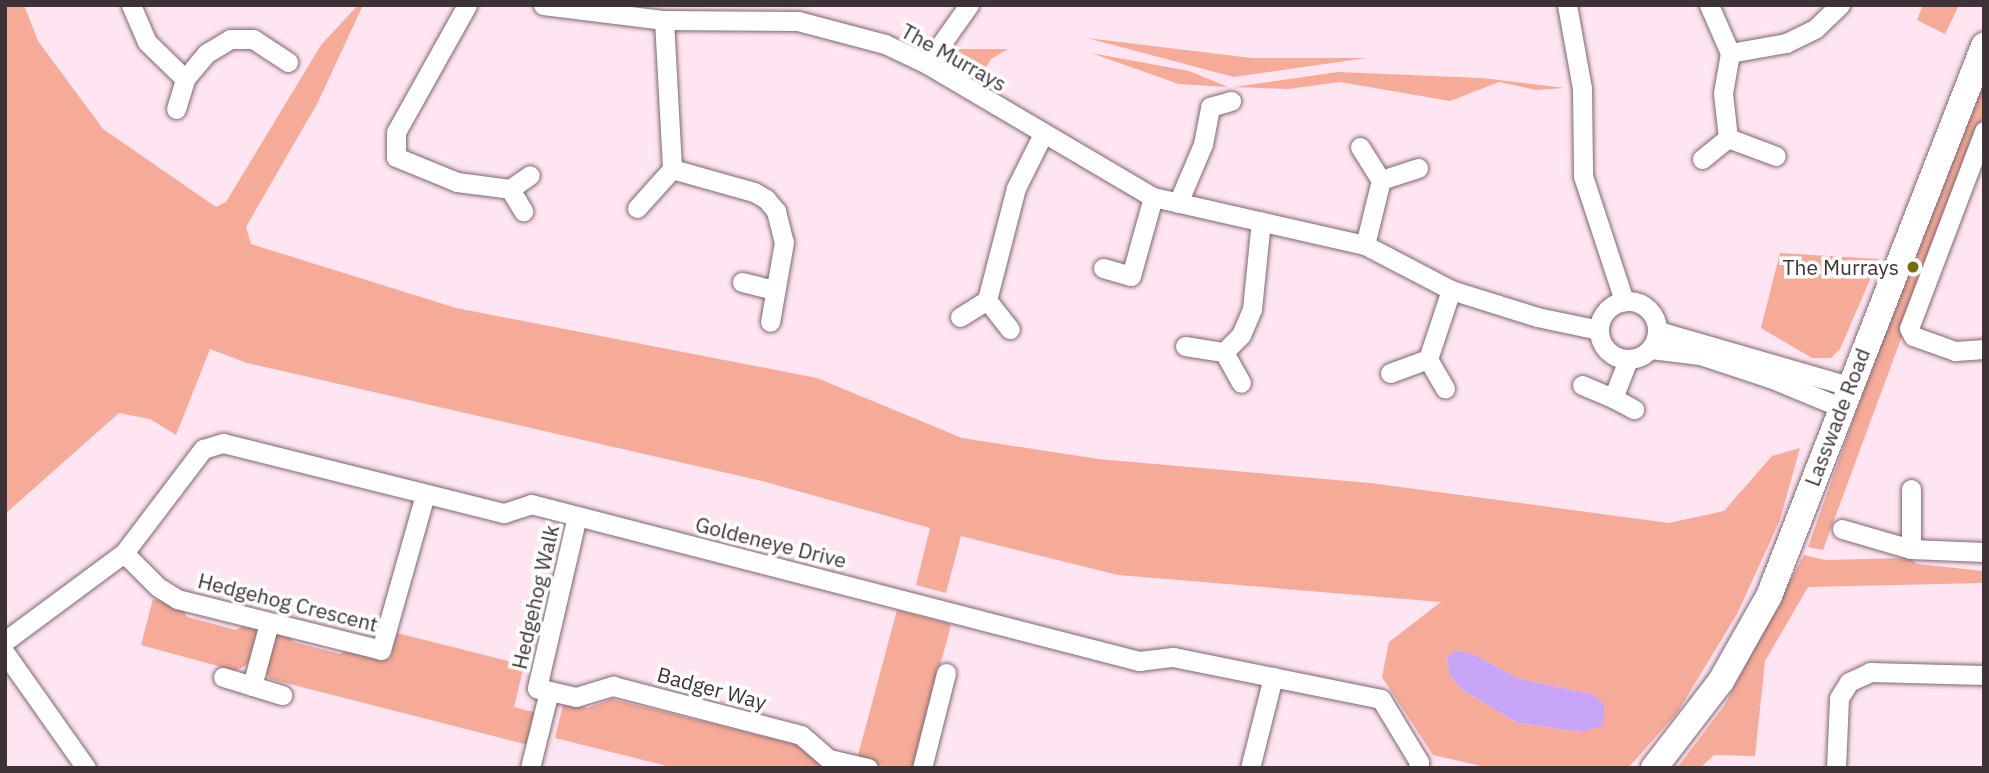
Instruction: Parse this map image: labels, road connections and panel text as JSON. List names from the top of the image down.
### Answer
{
  "streets": {
    "street": [
      "The Murrays",
      "Lasswade Road",
      "Goldeneye Drive",
      "Hedgehog Walk",
      "Hedgehog Crescent",
      "Badger Way"
    ]
  },
  "crossings": [
    ["Goldeneye Drive", "Hedgehog Walk"],
    ["Goldeneye Drive", "Hedgehog Crescent"],
    ["Hedgehog Walk", "Badger Way"]
  ],
  "places": ["The Murrays"]
}
